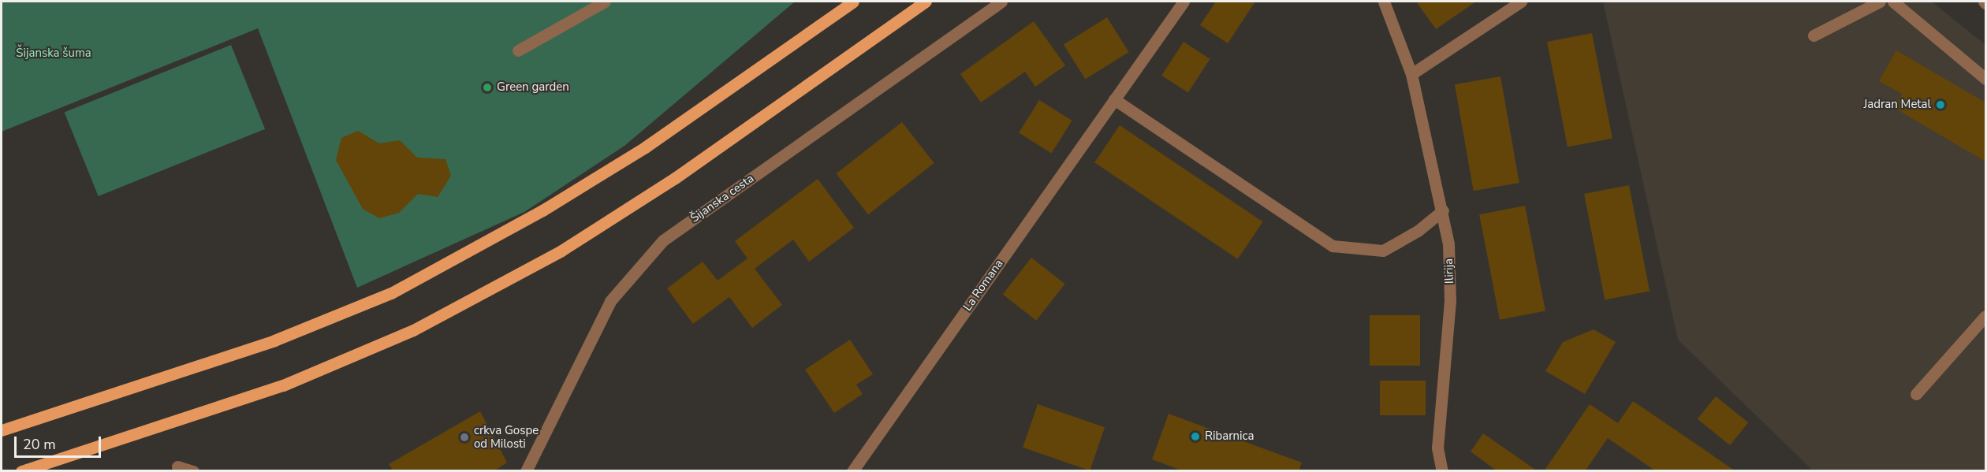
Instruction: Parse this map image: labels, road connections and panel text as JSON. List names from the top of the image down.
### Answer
{
  "streets": {
    "street": ["Šijanska cesta", "Ilirija", "La Romana"]
  },
  "parks": ["Šijanska šuma"],
  "places": [
    "Green garden",
    "Jadran Metal",
    "Ribarnica",
    "crkva Gospe od Milosti"
  ],
  "scale_bar": "20 m"
}
